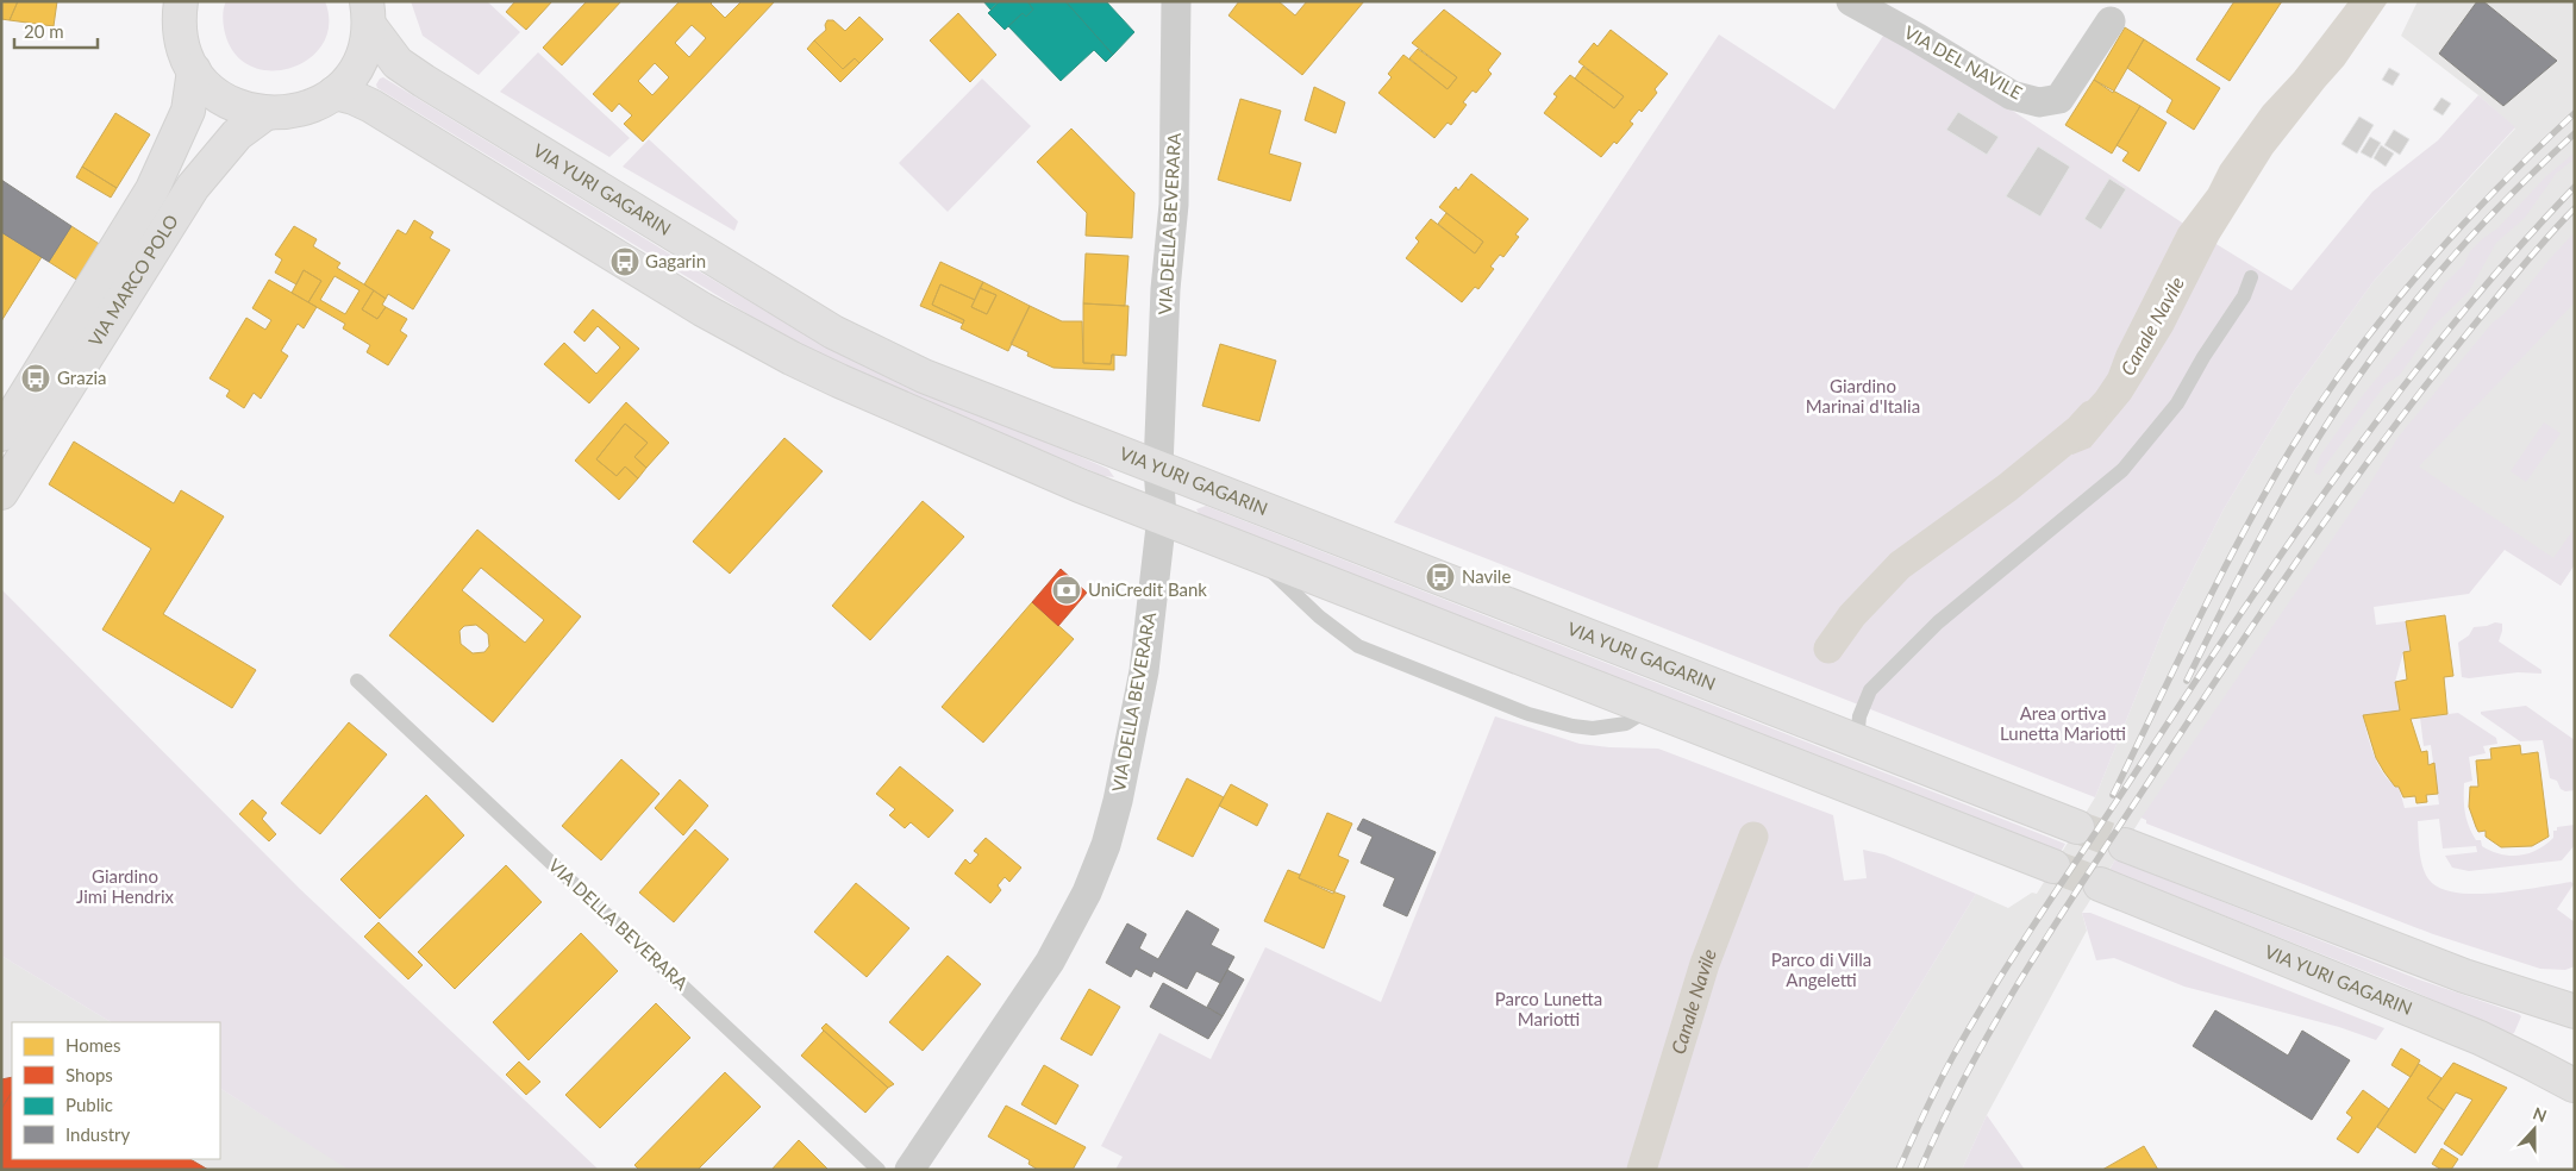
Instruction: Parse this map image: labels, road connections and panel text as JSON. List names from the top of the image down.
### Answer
{
  "streets": {
    "main road": ["VIA YURI GAGARIN", "VIA MARCO POLO"],
    "street": ["VIA DEL NAVILE", "VIA DELLA BEVERARA"]
  },
  "crossings": [
    ["VIA YURI GAGARIN", "VIA DELLA BEVERARA"]
  ],
  "water": ["Canale Navile"],
  "parks": [
    "Giardino Marinai d'Italia",
    "Area ortiva Lunetta Mariotti",
    "Giardino Jimi Hendrix",
    "Parco di Villa Angeletti",
    "Parco Lunetta Mariotti"
  ],
  "places": {
    "bus stop": ["Gagarin", "Grazia", "Navile"],
    "bank": ["UniCredit Bank"]
  },
  "legend": [
    "Homes",
    "Shops",
    "Public",
    "Industry"
  ],
  "scale_bar": "20 m",
  "north": "top"
}
